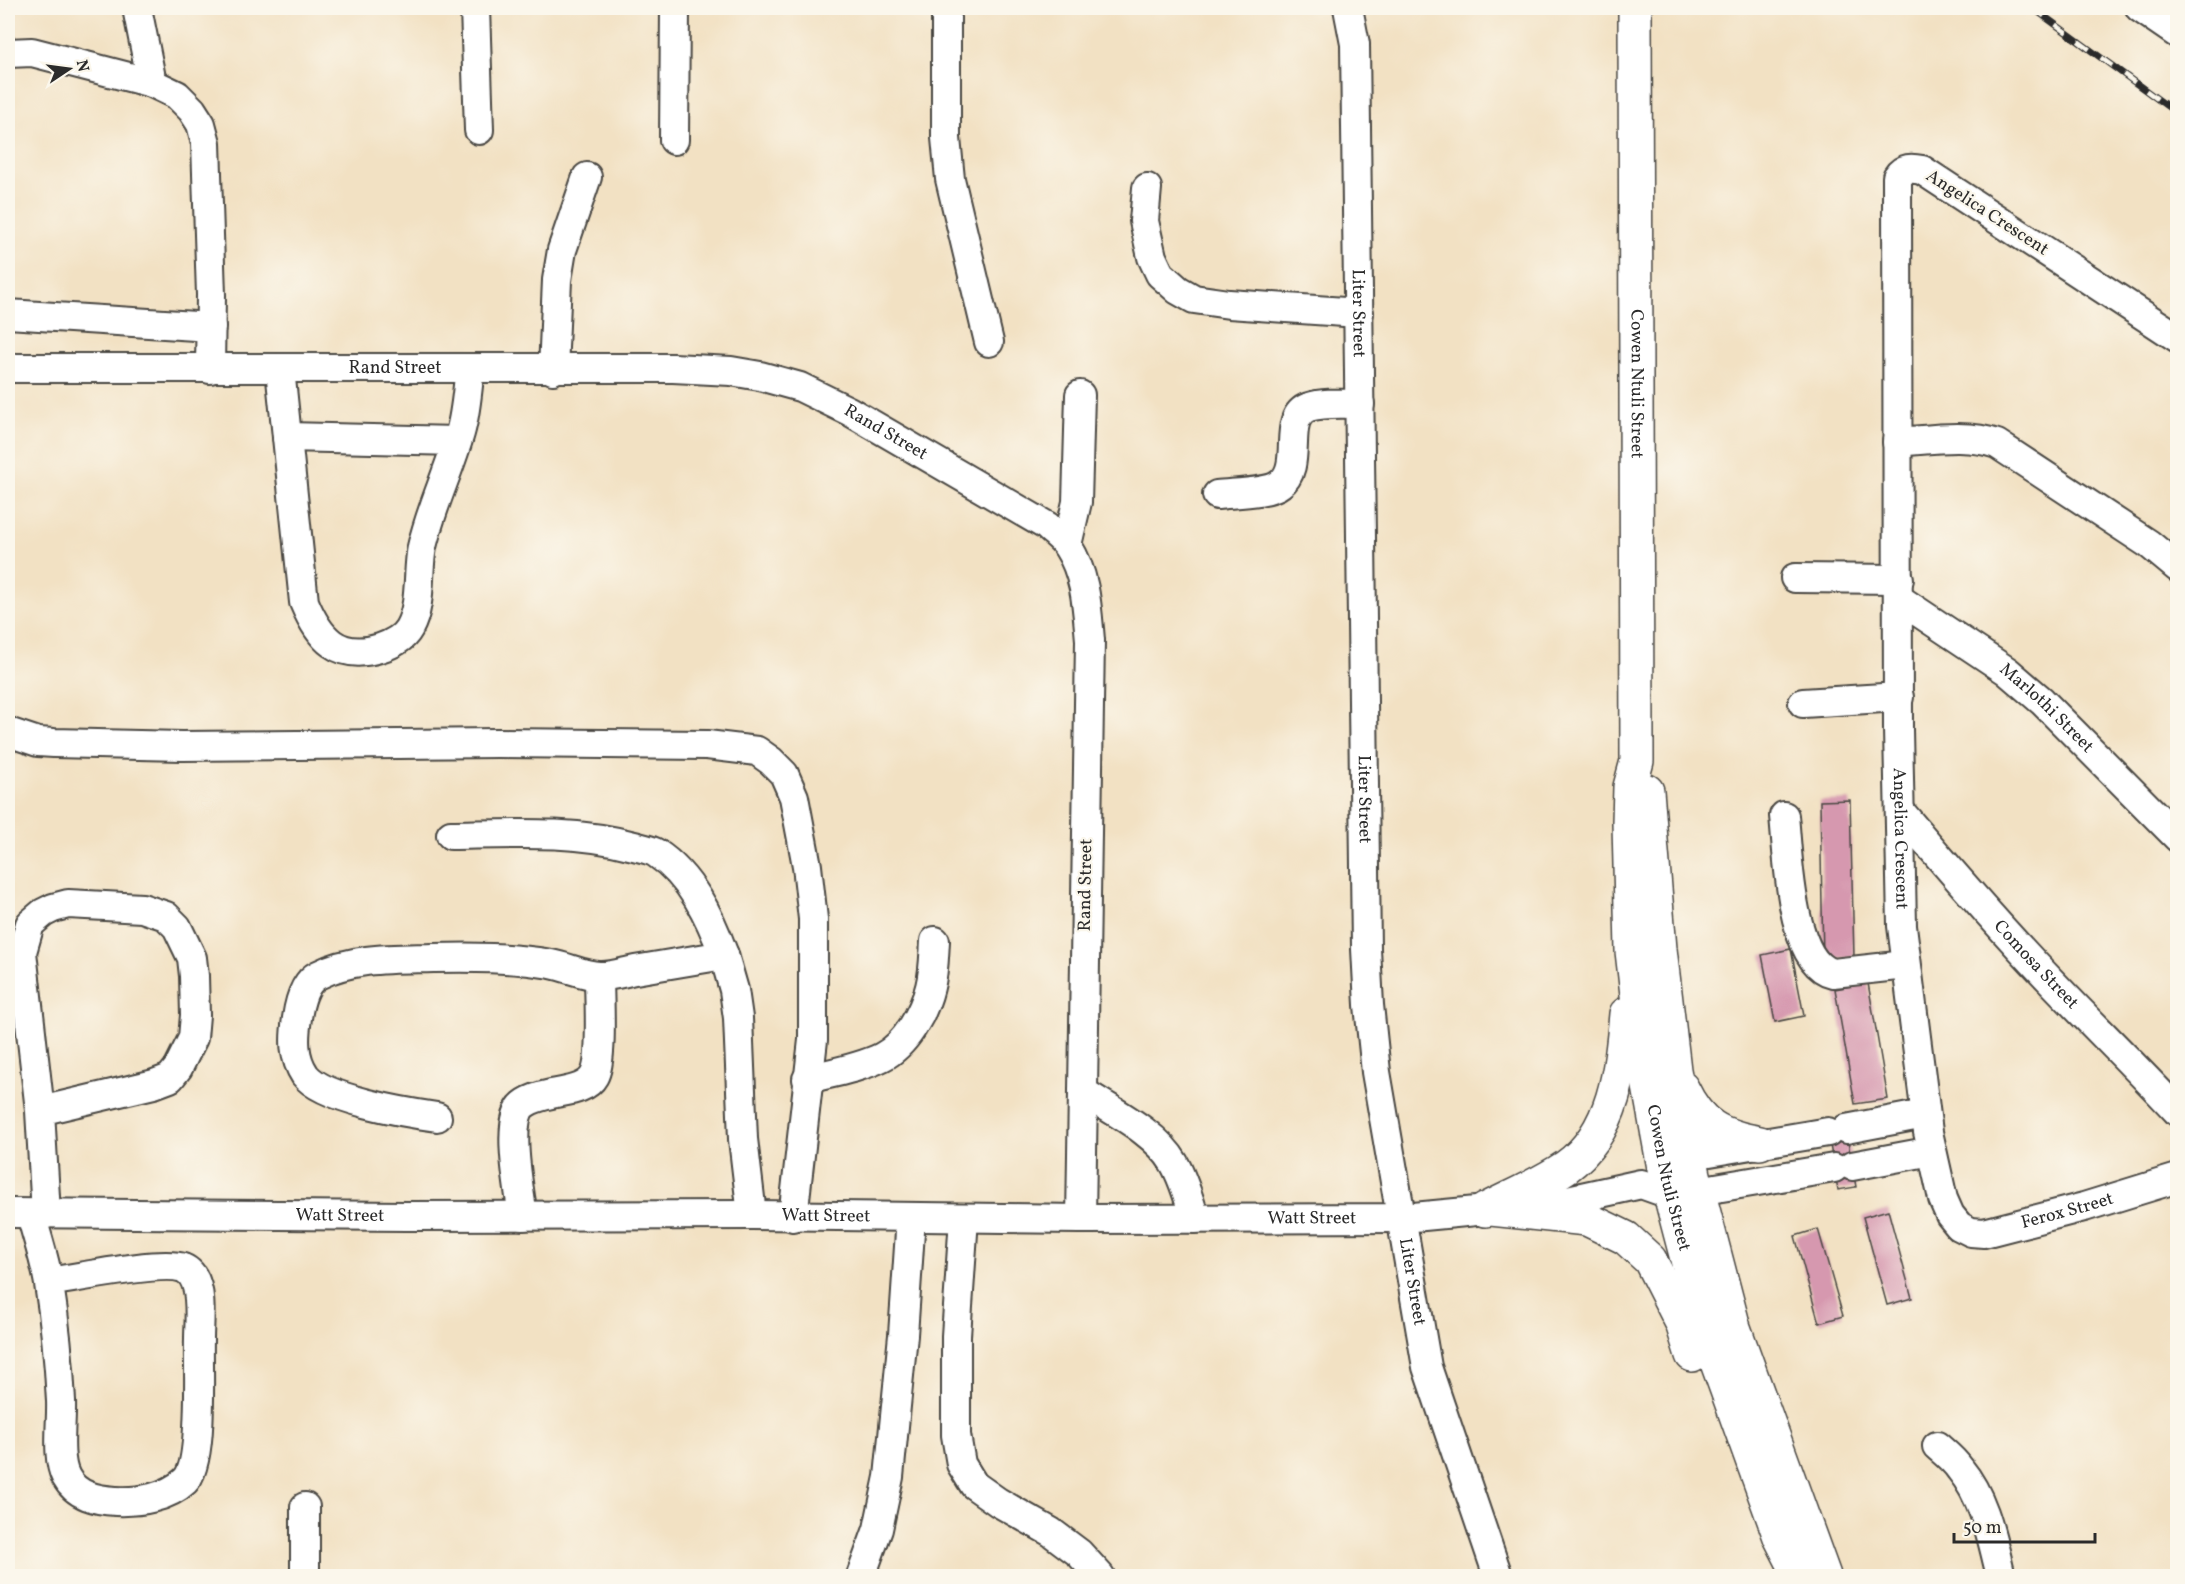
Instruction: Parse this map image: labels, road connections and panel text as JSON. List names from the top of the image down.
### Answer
{
  "streets": {
    "highway": ["Cowen Ntuli Street"],
    "street": [
      "Angelica Crescent",
      "Liter Street",
      "Rand Street",
      "Marlothi Street",
      "Comosa Street",
      "Ferox Street",
      "Watt Street"
    ]
  },
  "crossings": [
    ["Angelica Crescent", "Marlothi Street"],
    ["Angelica Crescent", "Comosa Street"],
    ["Angelica Crescent", "Ferox Street"],
    ["Angelica Crescent", "Watt Street"],
    ["Liter Street", "Watt Street"],
    ["Rand Street", "Watt Street"],
    ["Cowen Ntuli Street", "Watt Street"]
  ],
  "scale_bar": "50 m",
  "north": "right"
}
